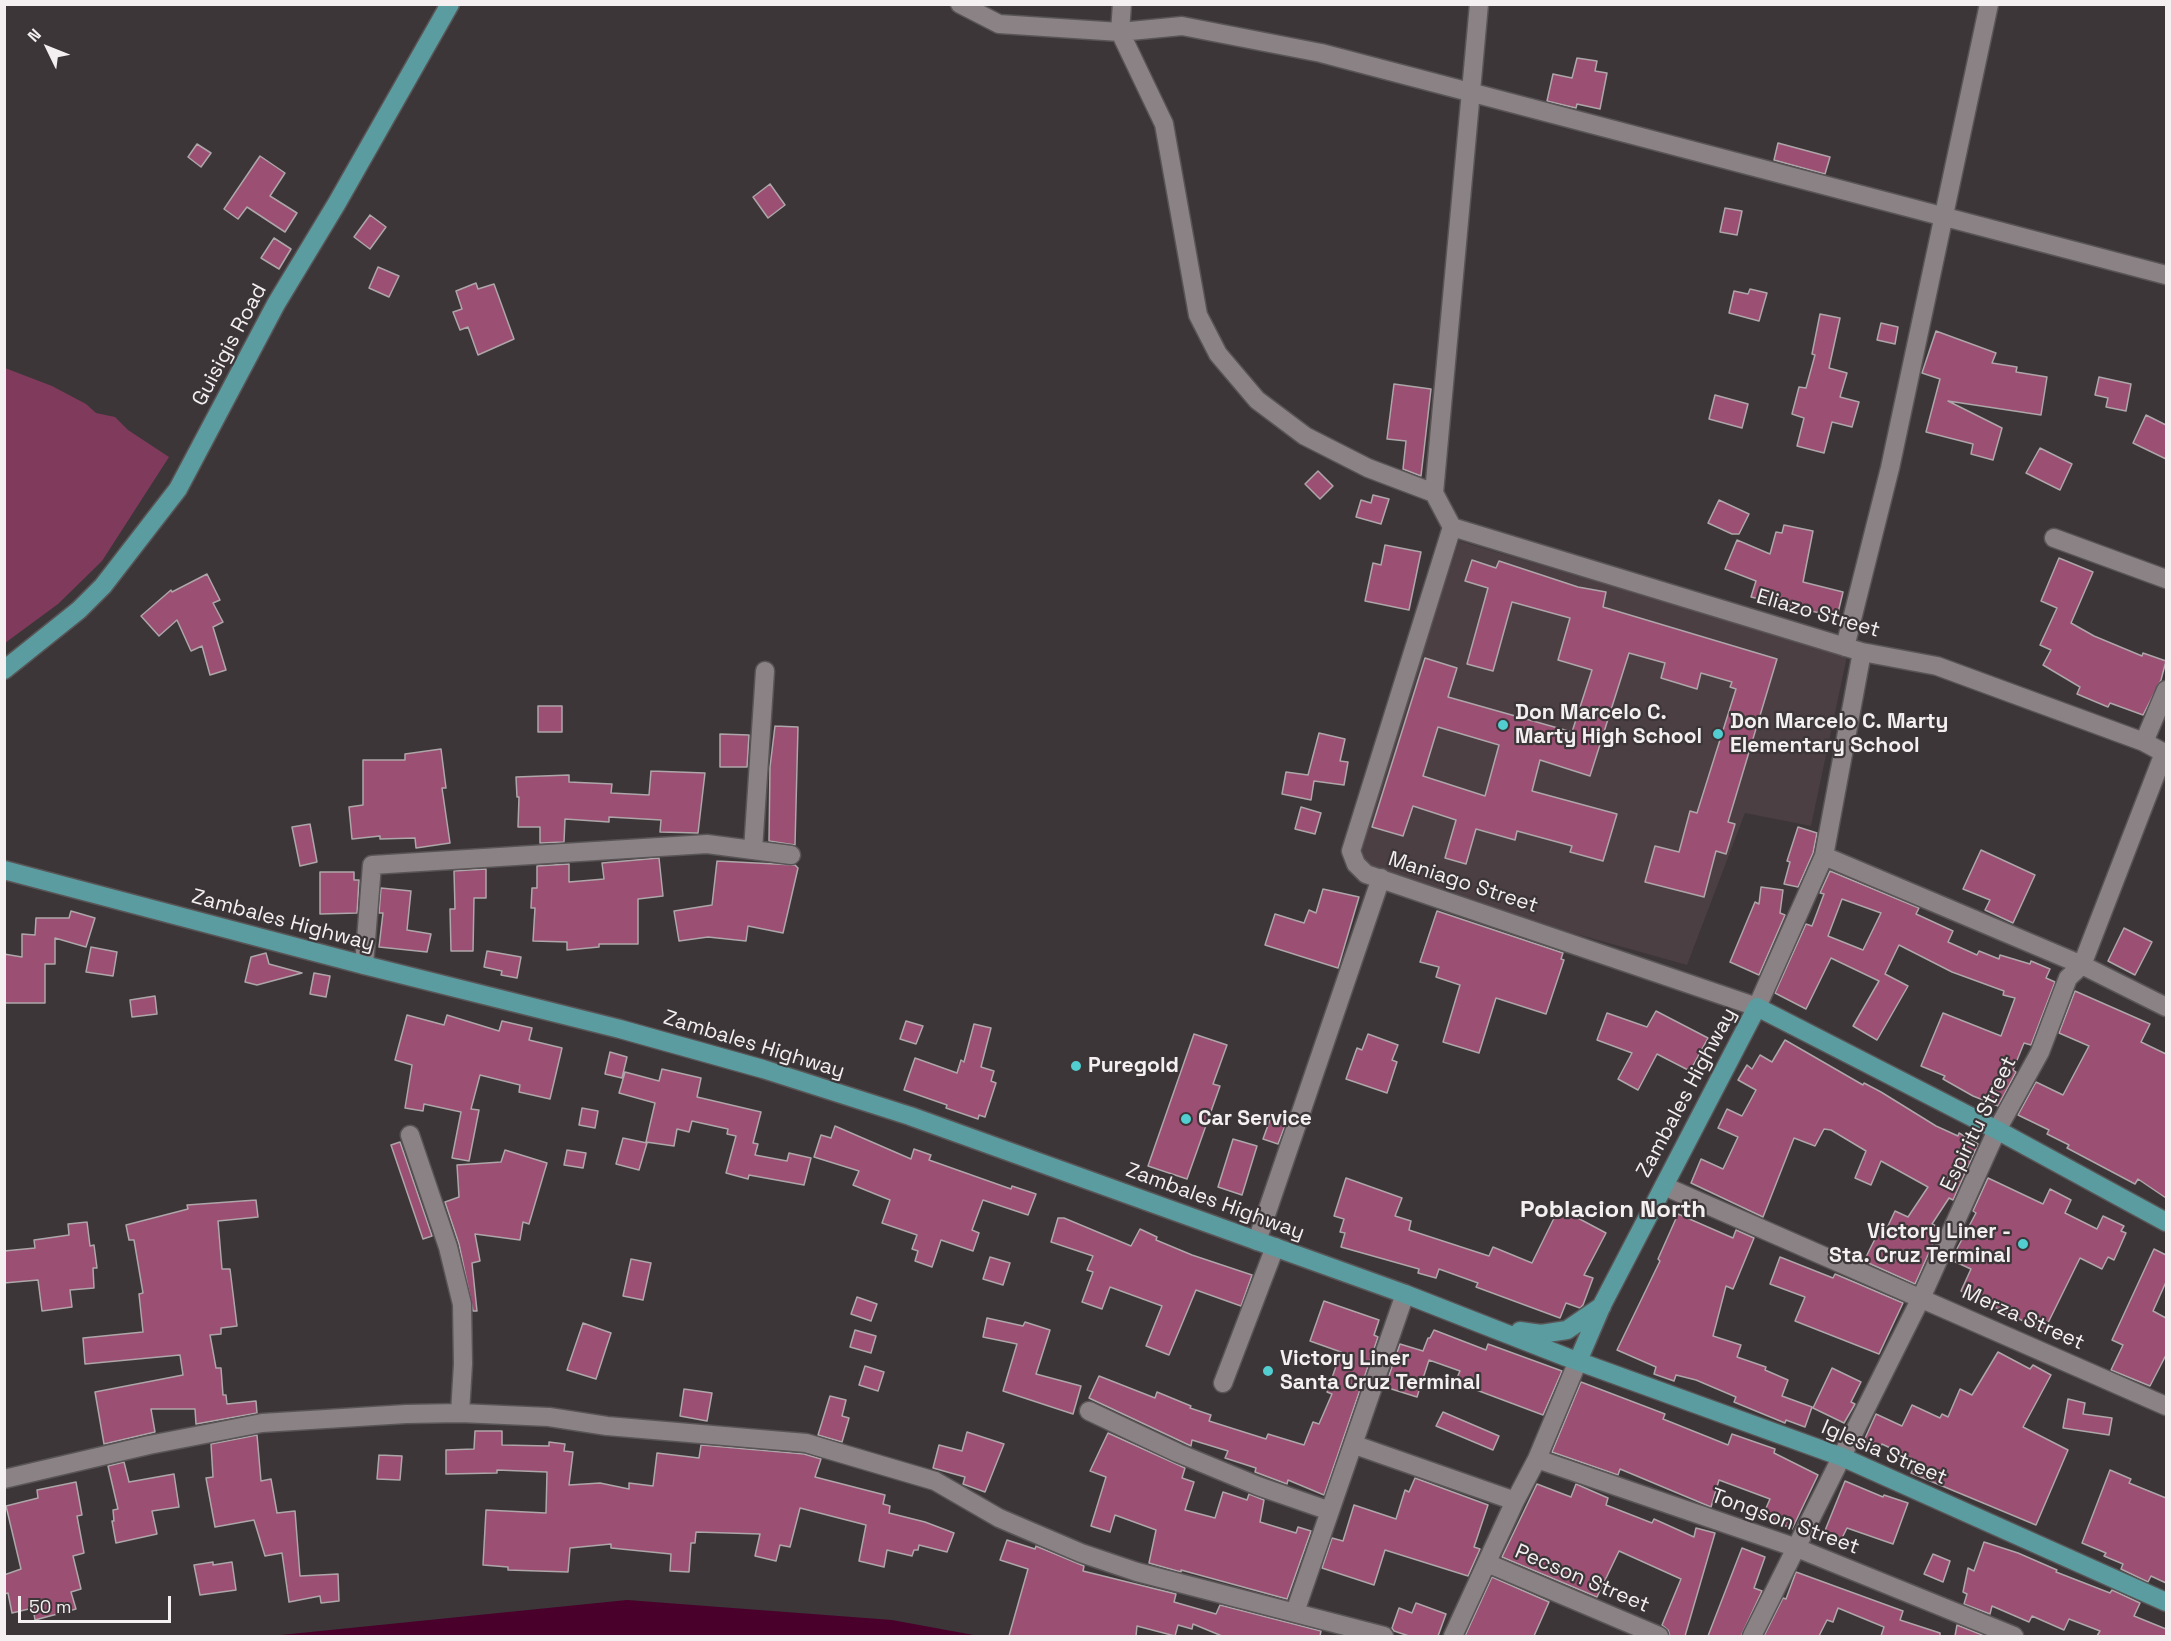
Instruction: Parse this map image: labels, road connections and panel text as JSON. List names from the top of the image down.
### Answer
{
  "streets": {
    "main road": ["Guisigis Road", "Zambales Highway", "Iglesia Street"],
    "street": [
      "Eliazo Street",
      "Maniago Street",
      "Espiritu Street",
      "Merza Street",
      "Tongson Street",
      "Pecson Street"
    ]
  },
  "crossings": [
    ["Eliazo Street", "Maniago Street"],
    ["Eliazo Street", "Espiritu Street"],
    ["Maniago Street", "Zambales Highway"],
    ["Zambales Highway", "Espiritu Street"],
    ["Zambales Highway", "Merza Street"],
    ["Zambales Highway", "Iglesia Street"],
    ["Espiritu Street", "Merza Street"],
    ["Espiritu Street", "Iglesia Street"],
    ["Espiritu Street", "Tongson Street"]
  ],
  "districts": ["Poblacion North"],
  "places": [
    "Don Marcelo C. Marty High School",
    "Don Marcelo C. Marty Elementary School",
    "Puregold",
    "Car Service",
    "Victory Liner - Sta. Cruz Terminal",
    "Victory Liner Santa Cruz Terminal"
  ],
  "scale_bar": "50 m",
  "north": "top left"
}
